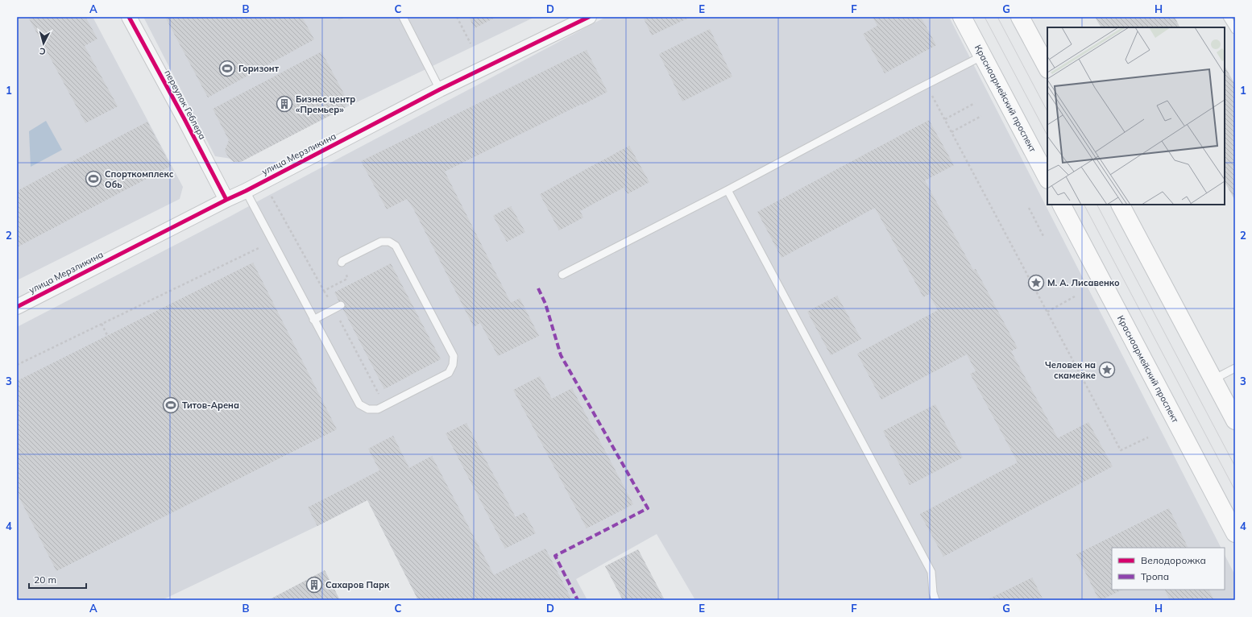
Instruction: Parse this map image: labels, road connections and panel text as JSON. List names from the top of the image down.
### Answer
{
  "streets": {
    "main road": ["Красноармейский проспект"],
    "street": ["переулок Геблера", "улица Мерзликина"]
  },
  "crossings": [
    ["переулок Геблера", "улица Мерзликина"]
  ],
  "places": {
    "sports": ["Горизонт", "Спорткомплекс Обь", "Титов-Арена"],
    "building": ["Бизнес центр «Премьер»", "Сахаров Парк"],
    "place": ["М. А. Лисавенко", "Человек на скамейке"]
  },
  "legend": ["Велодорожка", "Тропа"],
  "scale_bar": "20 m",
  "north": "bottom",
  "grid": {
    "columns": [
      "A",
      "B",
      "C",
      "D",
      "E",
      "F",
      "G",
      "H"
    ],
    "rows": [
      "1",
      "2",
      "3",
      "4"
    ]
  }
}
